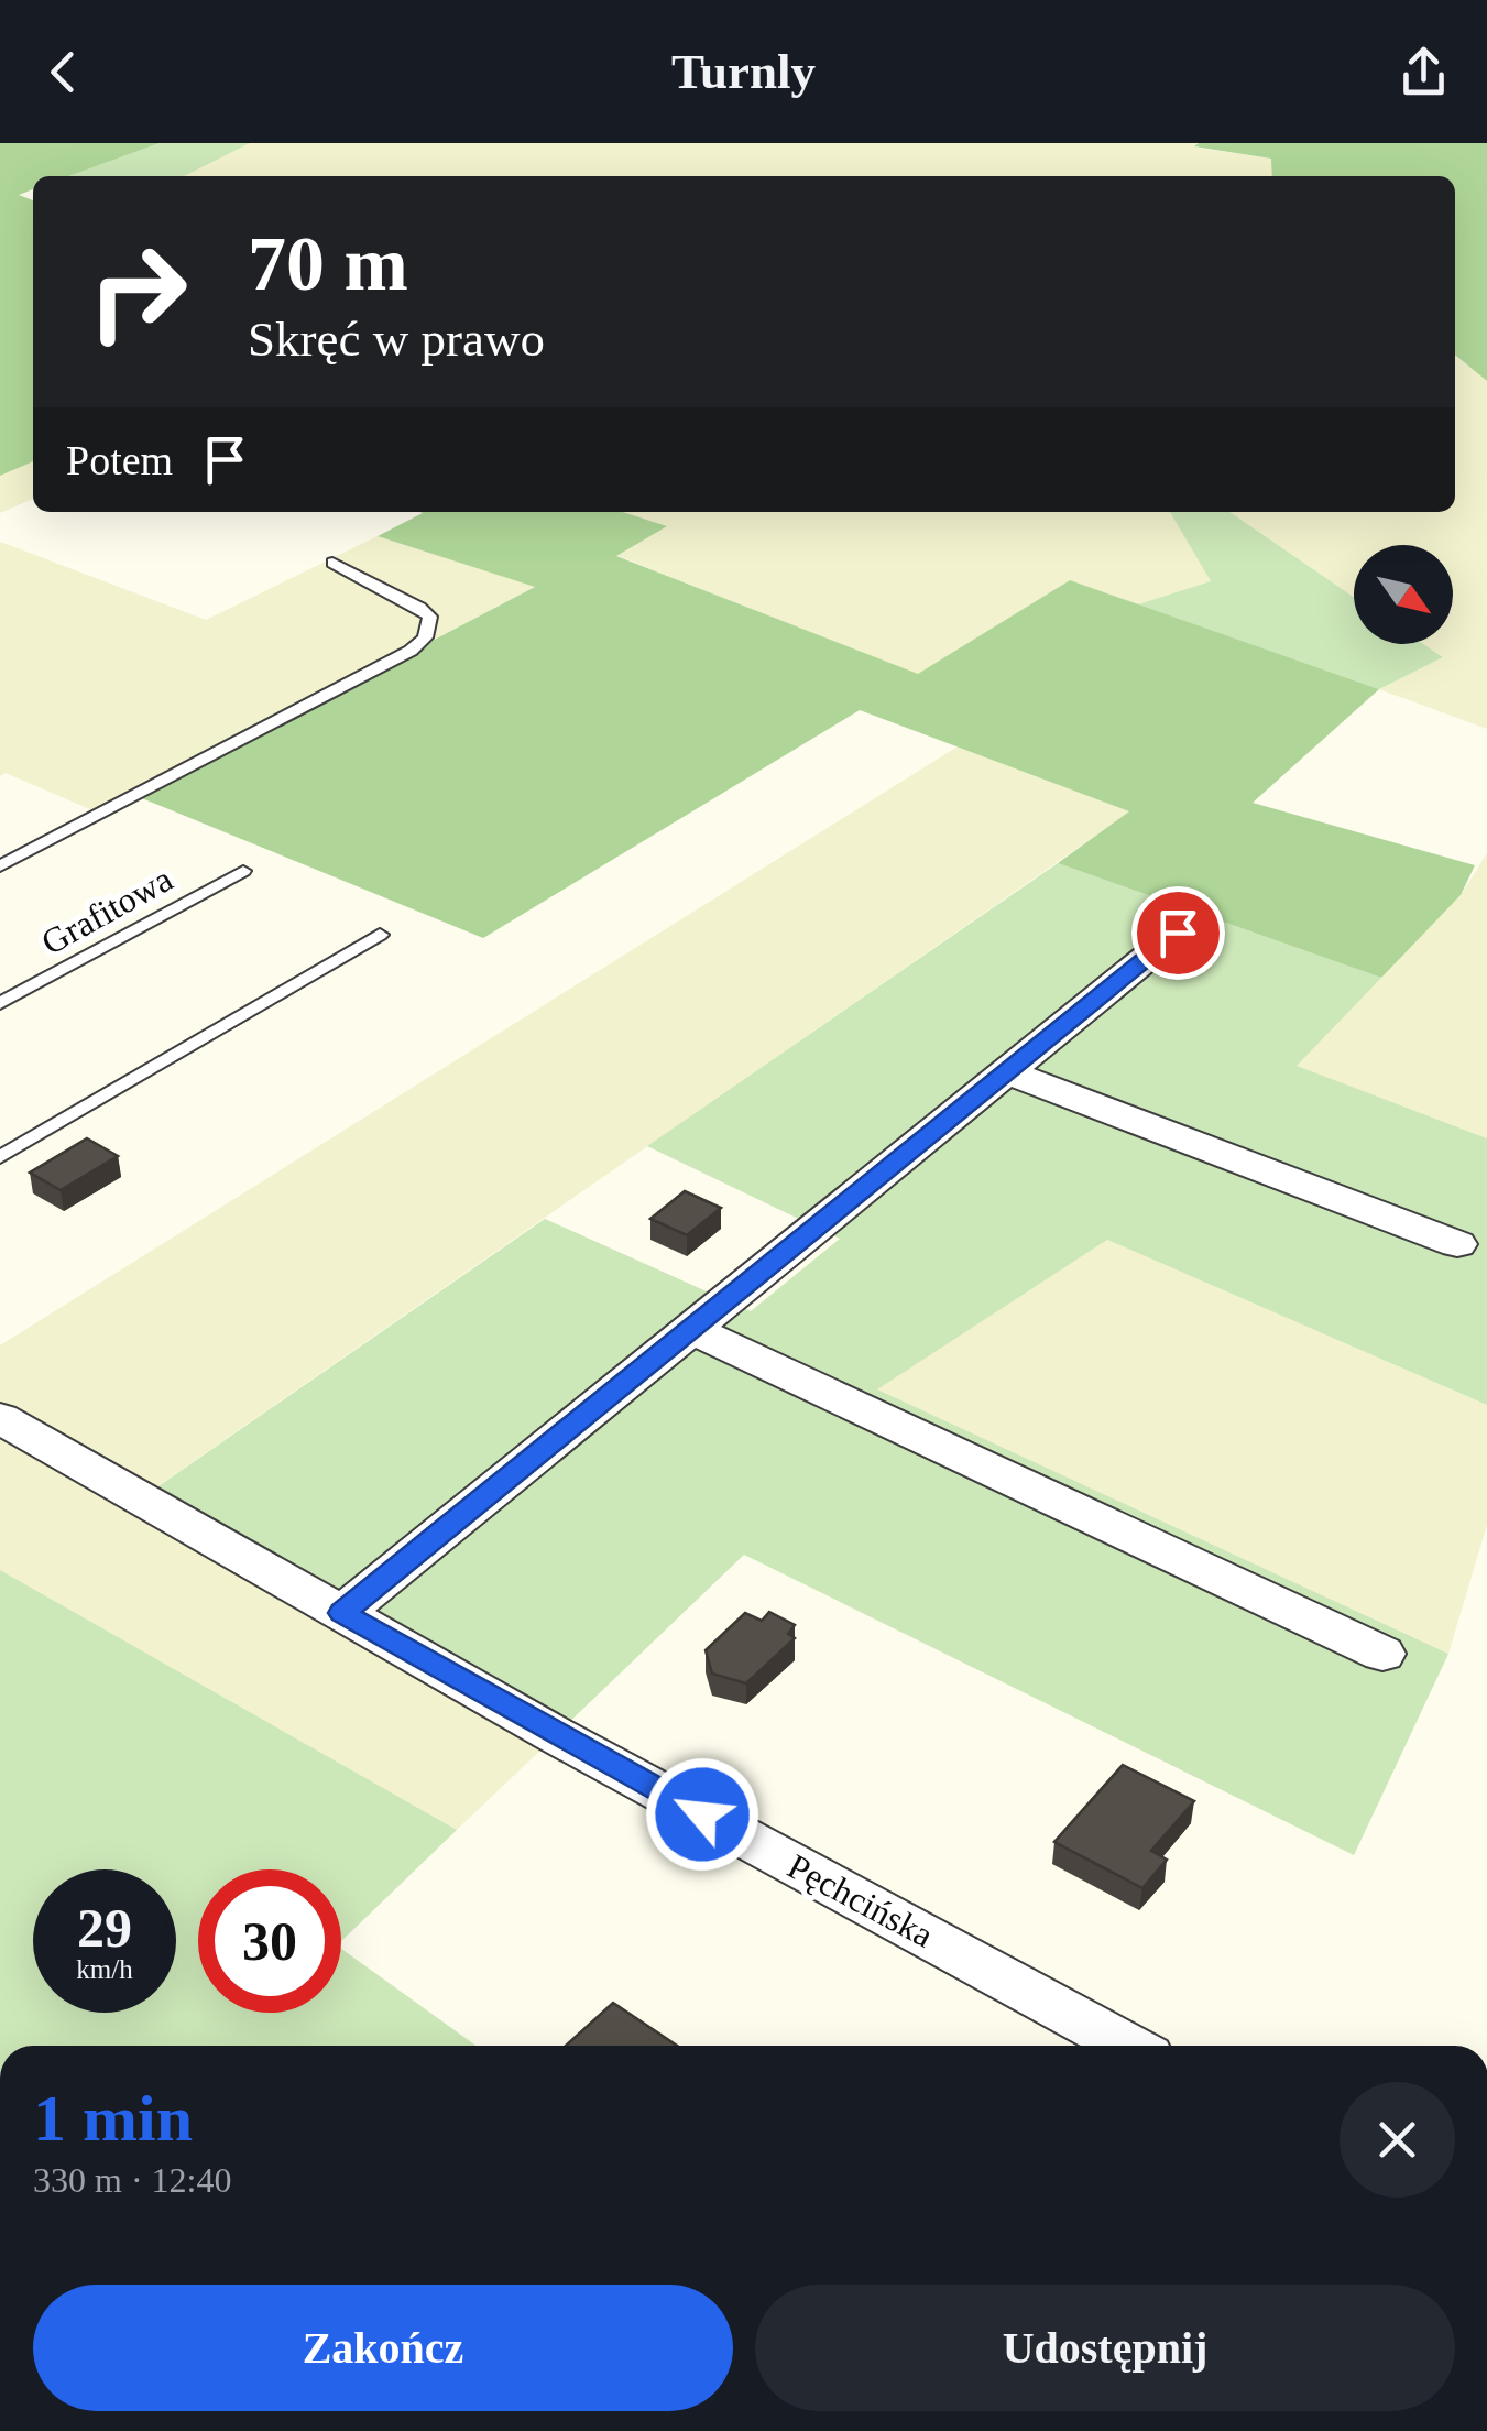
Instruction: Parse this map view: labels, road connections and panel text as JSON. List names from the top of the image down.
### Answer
{
  "streets": {
    "street": ["Pęchcińska"],
    "lane": ["Grafitowa"]
  },
  "north": "bottom right",
  "page": {
    "header": "Turnly",
    "turn": ["70 m", "Skręć w prawo"],
    "then": "Potem",
    "speed": "29 km/h",
    "limit": "30",
    "heading": ["1 min", "330 m · 12:40"],
    "buttons": ["Zakończ", "Udostępnij"]
  }
}
